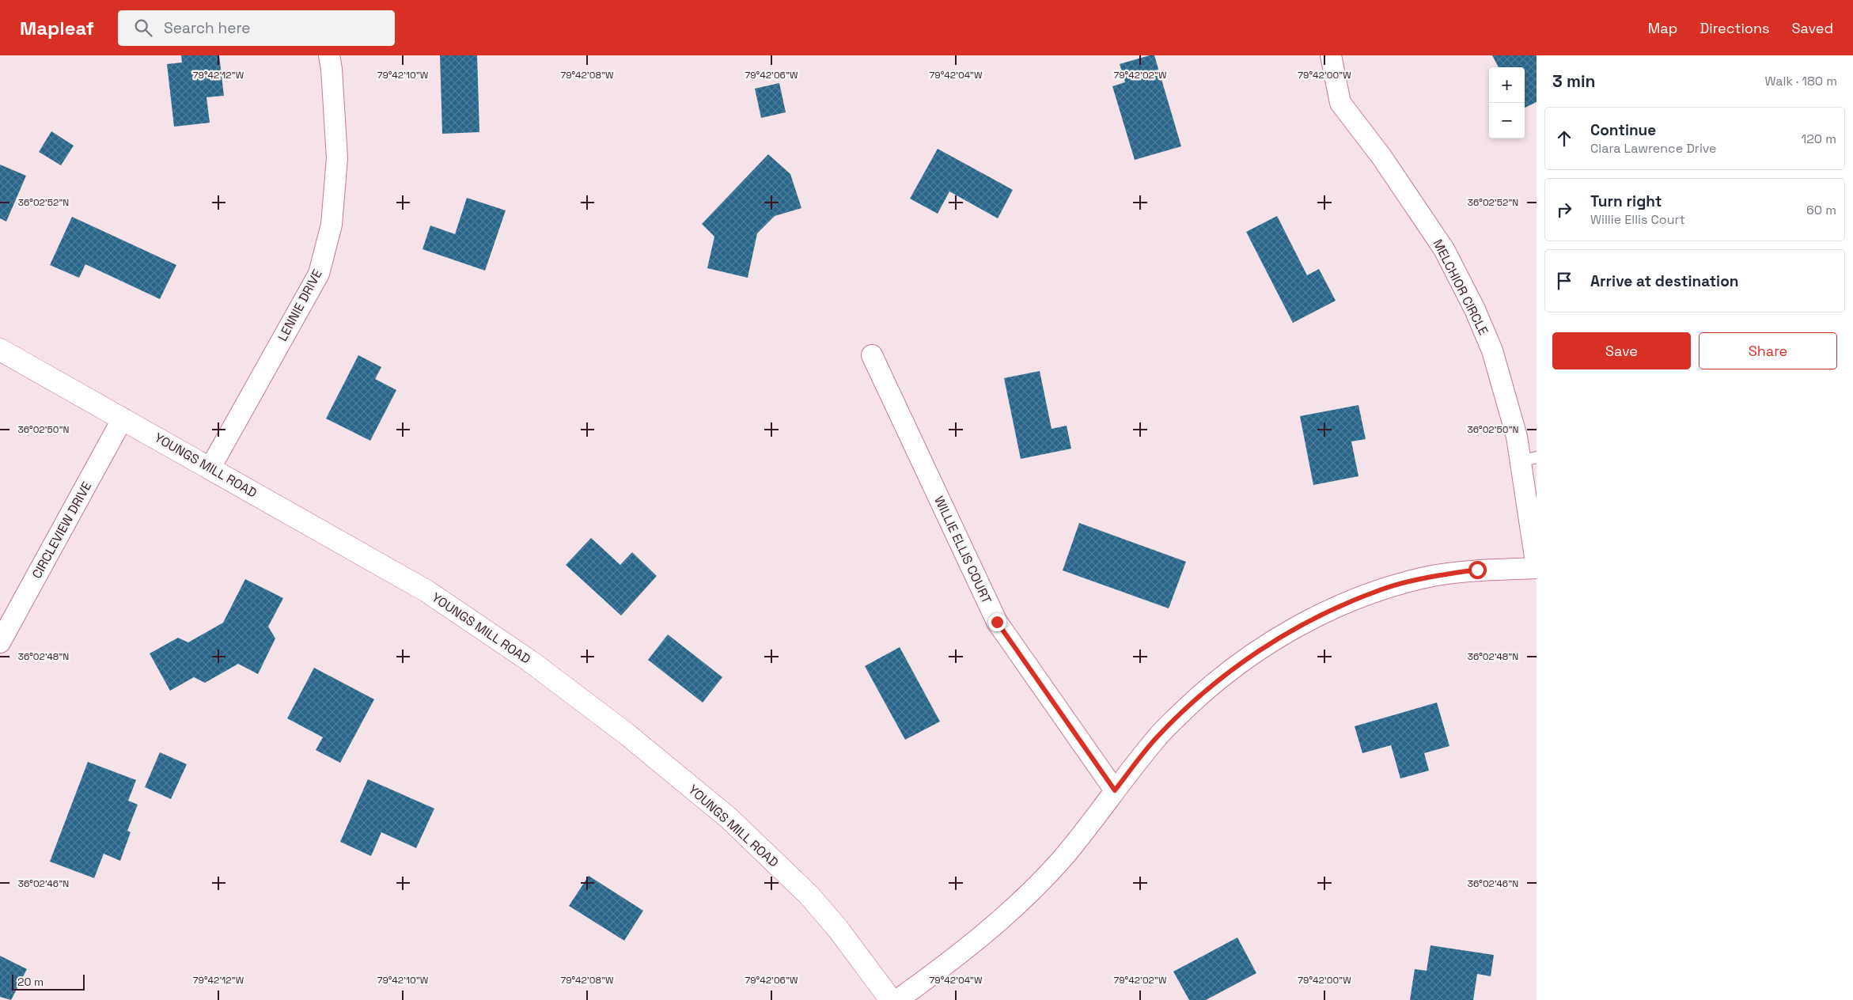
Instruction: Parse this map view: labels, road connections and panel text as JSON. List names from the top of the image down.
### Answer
{
  "streets": {
    "street": [
      "MELCHIOR CIRCLE",
      "LENNIE DRIVE",
      "YOUNGS MILL ROAD",
      "CIRCLEVIEW DRIVE",
      "WILLIE ELLIS COURT"
    ]
  },
  "crossings": [
    ["LENNIE DRIVE", "YOUNGS MILL ROAD"],
    ["YOUNGS MILL ROAD", "CIRCLEVIEW DRIVE"]
  ],
  "scale_bar": "20 m",
  "page": {
    "header": "Mapleaf",
    "search": "Search here",
    "nav": ["Map", "Directions", "Saved"],
    "heading": ["3 min", "Walk · 180 m"],
    "map_buttons": ["+", "−"],
    "list": [
      ["Continue", "Clara Lawrence Drive", "120 m"],
      ["Turn right", "Willie Ellis Court", "60 m"],
      "Arrive at destination"
    ],
    "buttons": ["Save", "Share"],
    "scale": "20 m"
  },
  "coordinates": [
    "79°42'12\"W",
    "79°42'10\"W",
    "79°42'08\"W",
    "79°42'06\"W",
    "79°42'04\"W",
    "79°42'02\"W",
    "79°42'00\"W",
    "36°02'52\"N",
    "36°02'50\"N",
    "36°02'48\"N",
    "36°02'46\"N"
  ]
}
